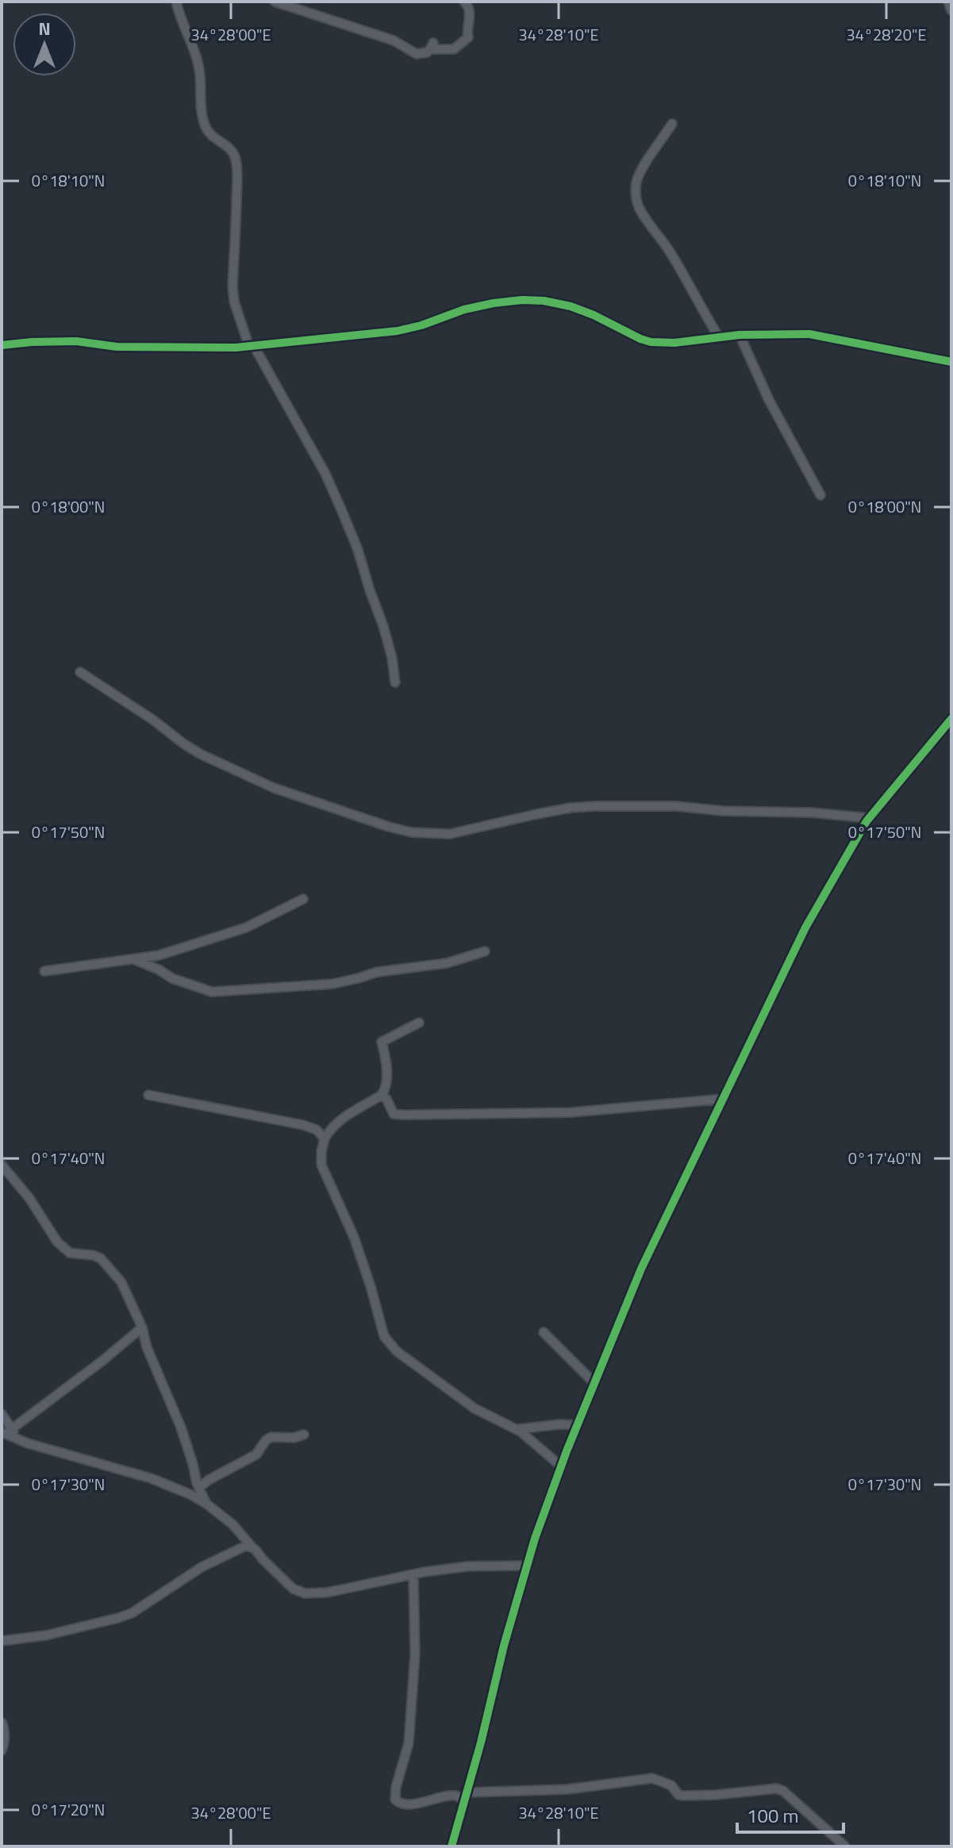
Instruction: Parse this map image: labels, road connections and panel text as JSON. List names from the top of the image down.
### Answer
{
  "scale_bar": "100 m",
  "north": "top",
  "coordinates": [
    "34°28'00\"E",
    "34°28'10\"E",
    "34°28'20\"E",
    "0°18'10\"N",
    "0°18'00\"N",
    "0°17'50\"N",
    "0°17'40\"N",
    "0°17'30\"N",
    "0°17'20\"N"
  ]
}
